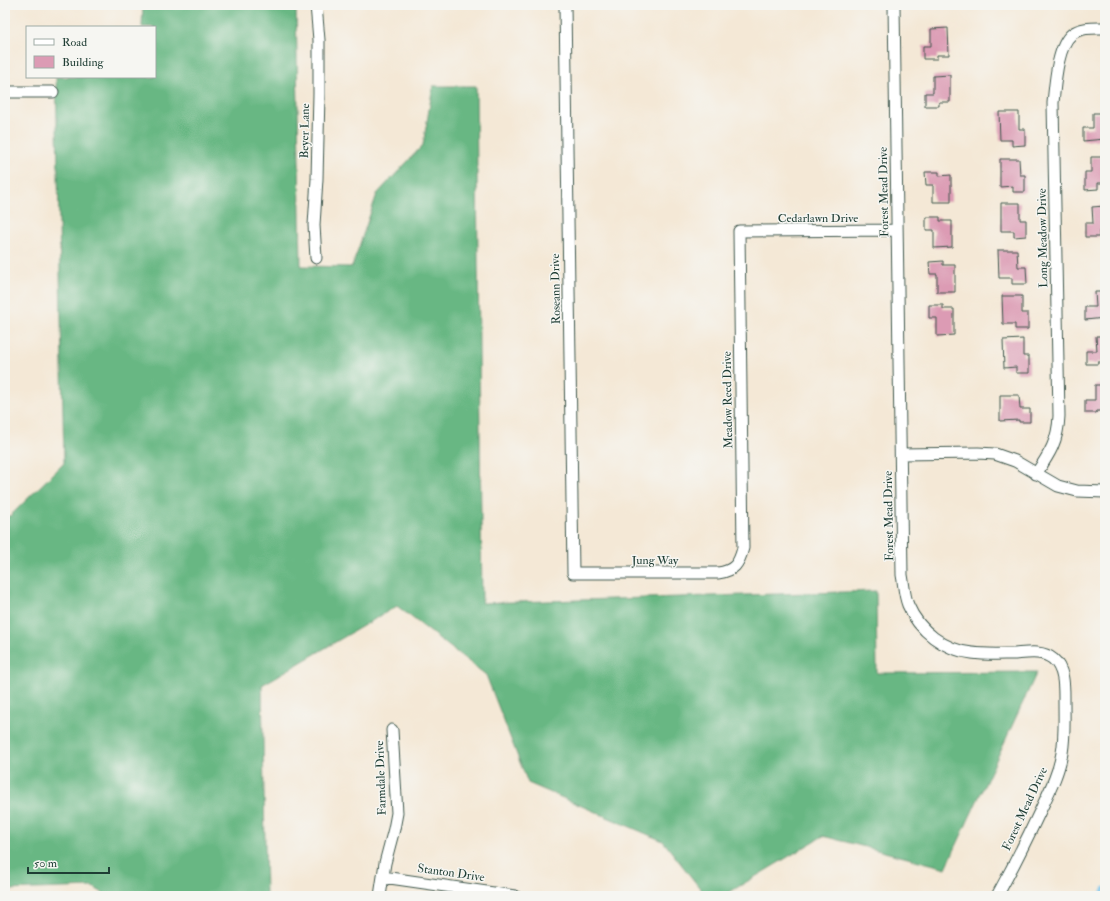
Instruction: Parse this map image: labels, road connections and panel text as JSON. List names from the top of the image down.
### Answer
{
  "streets": {
    "street": [
      "Beyer Lane",
      "Forest Mead Drive",
      "Cedarlawn Drive",
      "Long Meadow Drive",
      "Roseann Drive",
      "Meadow Reed Drive",
      "Jung Way",
      "Farmdale Drive",
      "Stanton Drive"
    ]
  },
  "crossings": [
    ["Forest Mead Drive", "Cedarlawn Drive"],
    ["Cedarlawn Drive", "Meadow Reed Drive"],
    ["Roseann Drive", "Jung Way"],
    ["Meadow Reed Drive", "Jung Way"],
    ["Farmdale Drive", "Stanton Drive"]
  ],
  "legend": ["Road", "Building"],
  "scale_bar": "50 m"
}
